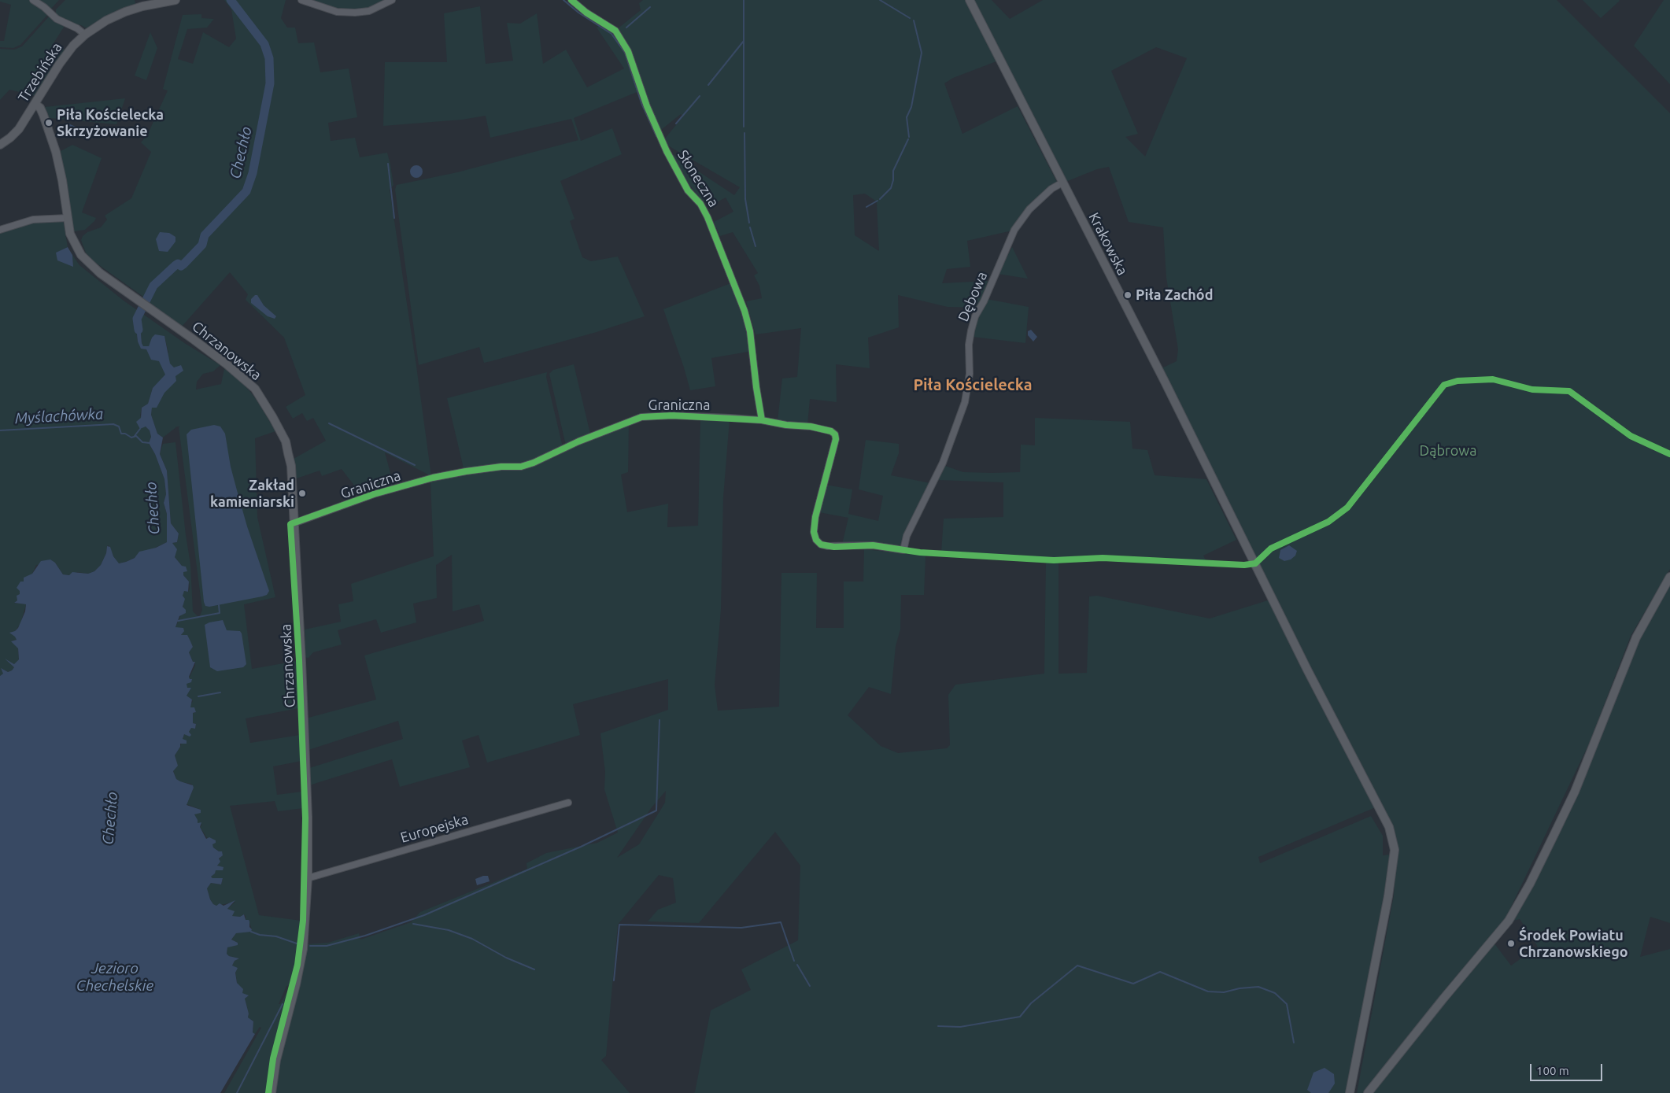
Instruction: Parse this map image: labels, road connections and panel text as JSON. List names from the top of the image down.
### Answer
{
  "streets": {
    "street": [
      "Trzebińska",
      "Słoneczna",
      "Krakowska",
      "Dębowa",
      "Chrzanowska",
      "Graniczna",
      "Europejska"
    ]
  },
  "crossings": [
    ["Trzebińska", "Chrzanowska"],
    ["Słoneczna", "Graniczna"],
    ["Krakowska", "Dębowa"],
    ["Dębowa", "Graniczna"],
    ["Chrzanowska", "Graniczna"],
    ["Chrzanowska", "Europejska"]
  ],
  "districts": ["Piła Kościelecka"],
  "water": ["Chechło", "Myślachówka", "Jezioro Chechelskie"],
  "parks": ["Dąbrowa"],
  "places": [
    "Piła Kościelecka Skrzyżowanie",
    "Piła Zachód",
    "Zakład kamieniarski",
    "Środek Powiatu Chrzanowskiego"
  ],
  "scale_bar": "100 m"
}
